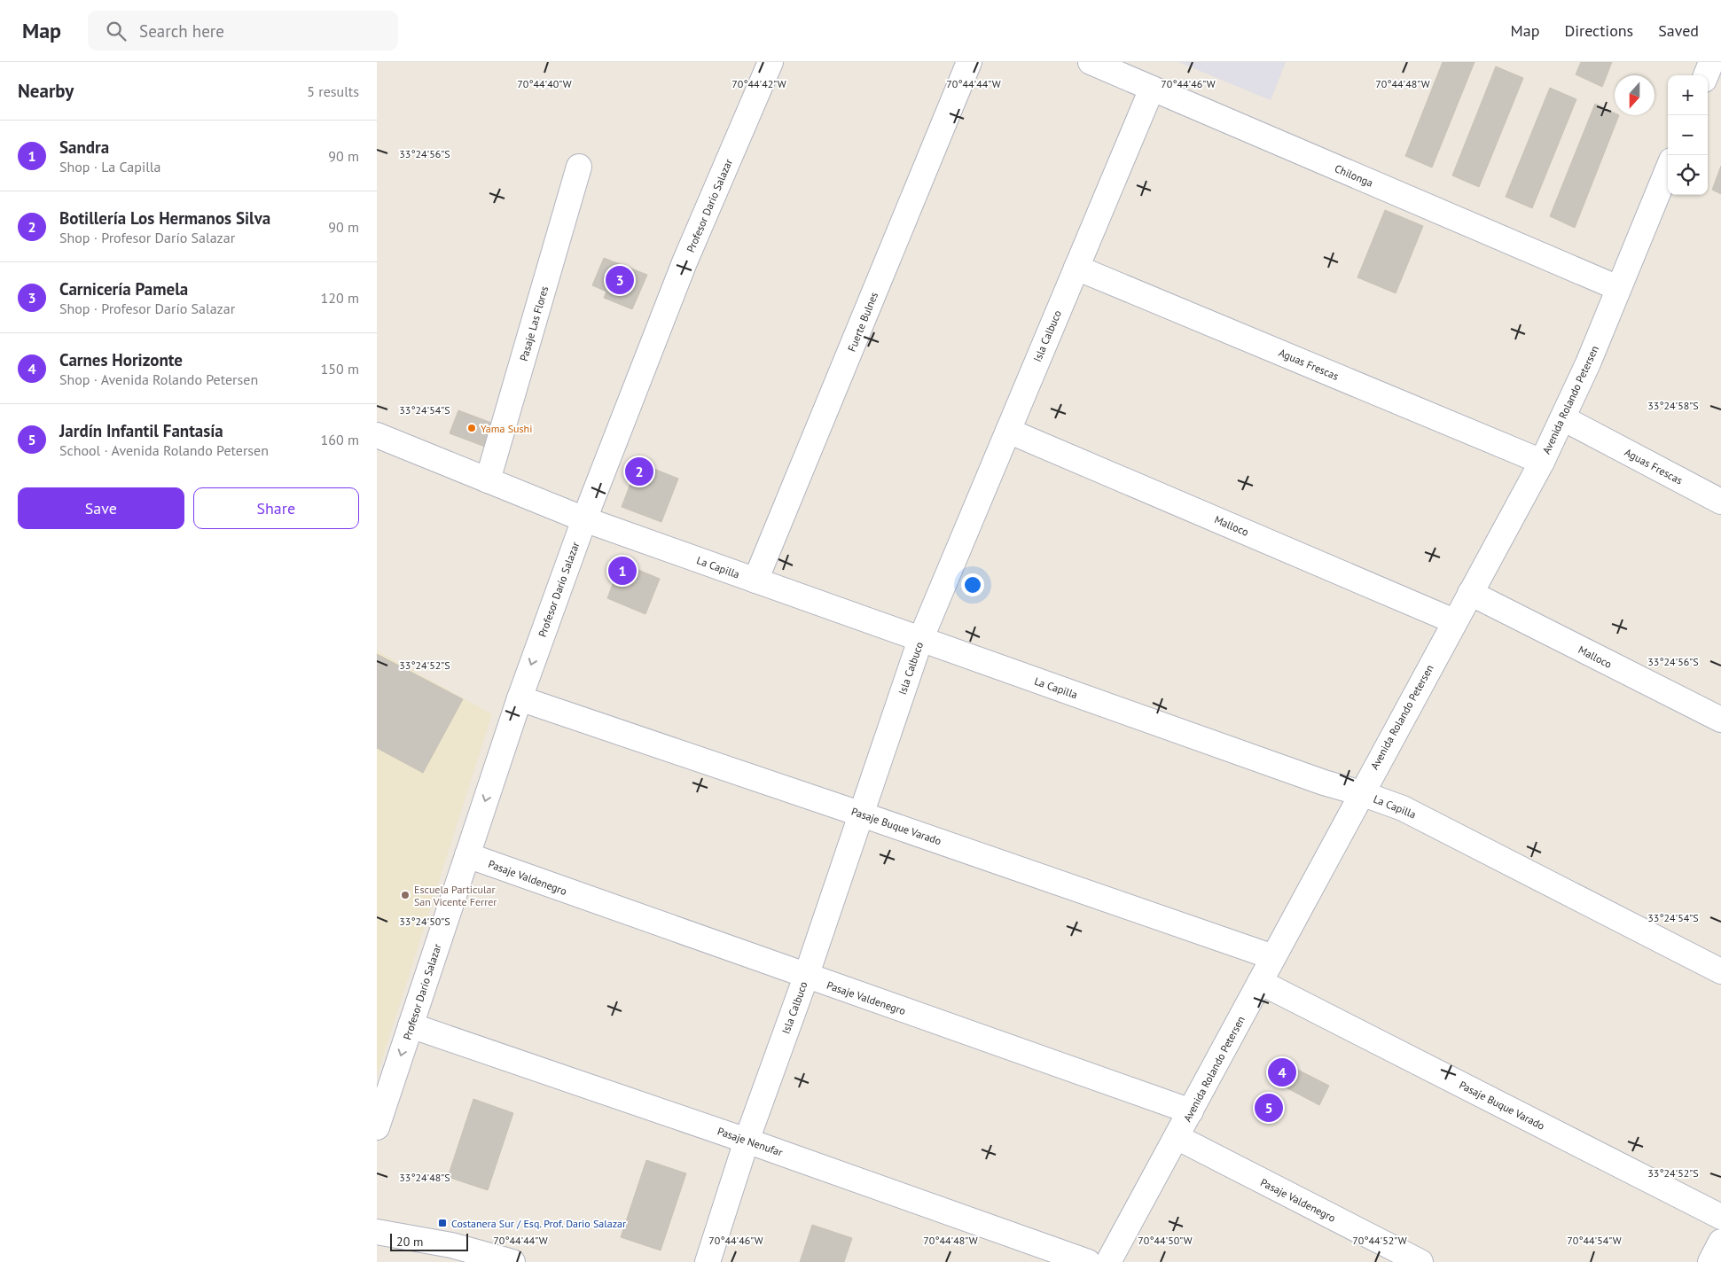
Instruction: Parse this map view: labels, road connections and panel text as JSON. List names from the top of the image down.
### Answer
{
  "streets": {
    "street": [
      "Chilonga",
      "Profesor Darío Salazar",
      "Fuerte Bulnes",
      "Pasaje Las Flores",
      "Isla Calbuco",
      "Aguas Frescas",
      "Avenida Rolando Petersen",
      "Malloco",
      "La Capilla",
      "Pasaje Buque Varado",
      "Pasaje Valdenegro",
      "Pasaje Nenufar"
    ]
  },
  "crossings": [
    ["Chilonga", "Isla Calbuco"],
    ["Chilonga", "Avenida Rolando Petersen"],
    ["Profesor Darío Salazar", "La Capilla"],
    ["Profesor Darío Salazar", "Pasaje Buque Varado"],
    ["Profesor Darío Salazar", "Pasaje Valdenegro"],
    ["Profesor Darío Salazar", "Pasaje Nenufar"],
    ["Fuerte Bulnes", "La Capilla"],
    ["Pasaje Las Flores", "La Capilla"],
    ["Isla Calbuco", "Aguas Frescas"],
    ["Isla Calbuco", "Malloco"],
    ["Isla Calbuco", "La Capilla"],
    ["Isla Calbuco", "Pasaje Buque Varado"],
    ["Isla Calbuco", "Pasaje Valdenegro"],
    ["Isla Calbuco", "Pasaje Nenufar"],
    ["Aguas Frescas", "Avenida Rolando Petersen"],
    ["Avenida Rolando Petersen", "Malloco"],
    ["Avenida Rolando Petersen", "La Capilla"],
    ["Avenida Rolando Petersen", "Pasaje Buque Varado"],
    ["Avenida Rolando Petersen", "Pasaje Valdenegro"]
  ],
  "one_way": ["Profesor Darío Salazar"],
  "places": {
    "other": ["Yama Sushi", "Escuela Particular San Vicente Ferrer"],
    "transit": ["Costanera Sur / Esq. Prof. Dario Salazar"]
  },
  "scale_bar": "20 m",
  "north": "bottom",
  "page": {
    "header": "Map",
    "search": "Search here",
    "nav": ["Map", "Directions", "Saved"],
    "heading": ["Nearby", "5 results"],
    "map_buttons": ["+", "−"],
    "list": [
      {
        "mark": "1",
        "name": "Sandra",
        "note": "Shop · La Capilla",
        "value": "90 m"
      },
      {
        "mark": "2",
        "name": "Botillería Los Hermanos Silva",
        "note": "Shop · Profesor Darío Salazar",
        "value": "90 m"
      },
      {
        "mark": "3",
        "name": "Carnicería Pamela",
        "note": "Shop · Profesor Darío Salazar",
        "value": "120 m"
      },
      {
        "mark": "4",
        "name": "Carnes Horizonte",
        "note": "Shop · Avenida Rolando Petersen",
        "value": "150 m"
      },
      {
        "mark": "5",
        "name": "Jardín Infantil Fantasía",
        "note": "School · Avenida Rolando Petersen",
        "value": "160 m"
      }
    ],
    "pins": [
      "3",
      "2",
      "1",
      "4",
      "5"
    ],
    "buttons": ["Save", "Share"],
    "scale": "20 m"
  },
  "coordinates": [
    "70°44'40\"W",
    "70°44'42\"W",
    "70°44'44\"W",
    "70°44'46\"W",
    "70°44'48\"W",
    "33°24'56\"S",
    "33°24'58\"S",
    "33°24'54\"S",
    "33°24'52\"S",
    "33°24'50\"S",
    "33°24'48\"S",
    "70°44'50\"W",
    "70°44'52\"W",
    "70°44'54\"W"
  ]
}
